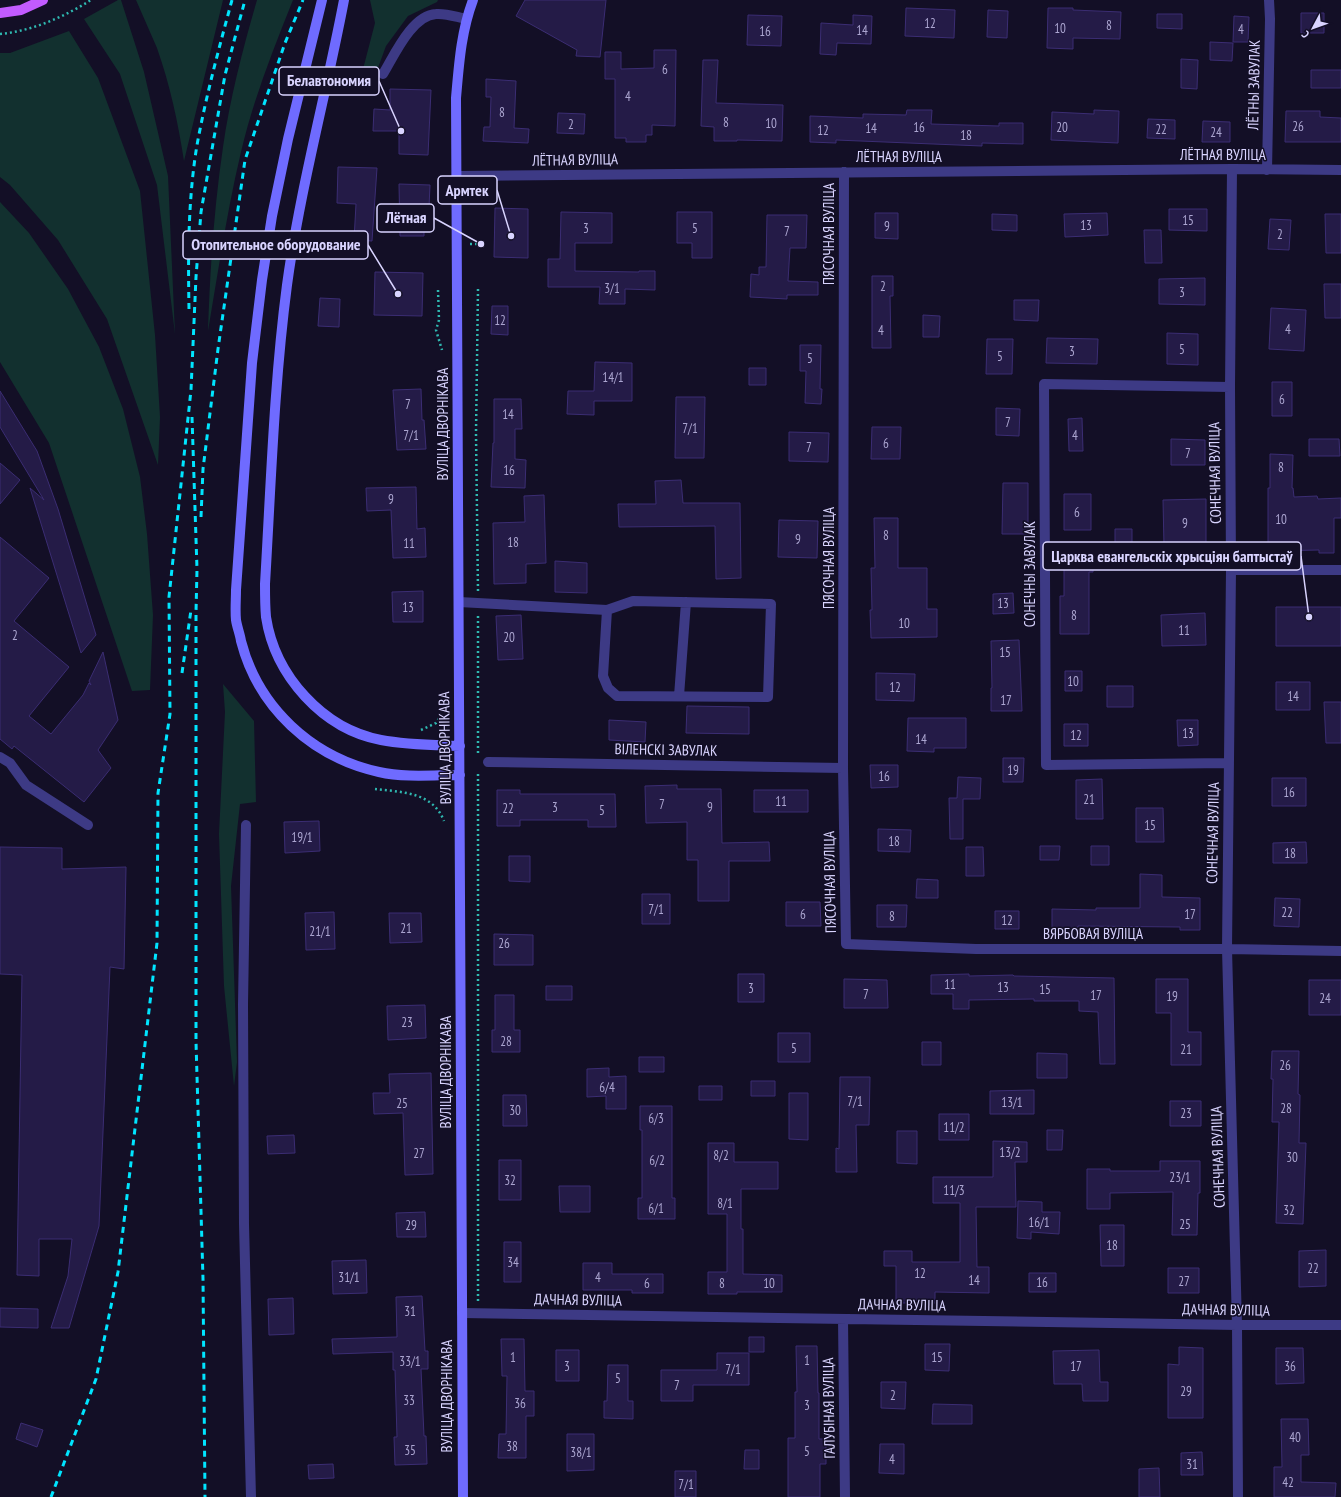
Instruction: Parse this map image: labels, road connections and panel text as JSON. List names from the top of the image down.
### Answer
{
  "streets": {
    "main road": ["ВУЛІЦА ДВОРНІКАВА"],
    "street": [
      "ЛЁТНЫ ЗАВУЛАК",
      "ЛЁТНАЯ ВУЛІЦА",
      "ПЯСОЧНАЯ ВУЛІЦА",
      "СОНЕЧНАЯ ВУЛІЦА",
      "СОНЕЧНЫ ЗАВУЛАК",
      "ВІЛЕНСКІ ЗАВУЛАК",
      "ВЯРБОВАЯ ВУЛІЦА",
      "ДАЧНАЯ ВУЛІЦА",
      "ГАЛУБІНАЯ ВУЛІЦА"
    ]
  },
  "crossings": [
    ["ЛЁТНЫ ЗАВУЛАК", "ЛЁТНАЯ ВУЛІЦА"],
    ["ЛЁТНАЯ ВУЛІЦА", "ПЯСОЧНАЯ ВУЛІЦА"],
    ["ЛЁТНАЯ ВУЛІЦА", "ВУЛІЦА ДВОРНІКАВА"],
    ["ЛЁТНАЯ ВУЛІЦА", "СОНЕЧНАЯ ВУЛІЦА"],
    ["ПЯСОЧНАЯ ВУЛІЦА", "ВІЛЕНСКІ ЗАВУЛАК"],
    ["ПЯСОЧНАЯ ВУЛІЦА", "ВЯРБОВАЯ ВУЛІЦА"],
    ["ВУЛІЦА ДВОРНІКАВА", "ДАЧНАЯ ВУЛІЦА"],
    ["СОНЕЧНАЯ ВУЛІЦА", "СОНЕЧНЫ ЗАВУЛАК"],
    ["СОНЕЧНАЯ ВУЛІЦА", "ВЯРБОВАЯ ВУЛІЦА"],
    ["СОНЕЧНАЯ ВУЛІЦА", "ДАЧНАЯ ВУЛІЦА"],
    ["ДАЧНАЯ ВУЛІЦА", "ГАЛУБІНАЯ ВУЛІЦА"]
  ],
  "places": [
    "Белавтономия",
    "Армтек",
    "Лётная",
    "Отопительное оборудование",
    "Царква евангельскіх хрысціян баптыстаў"
  ],
  "house_numbers": [
    "12",
    "8",
    "10",
    "4",
    "14",
    "16",
    "6",
    "4",
    "8",
    "8",
    "10",
    "2",
    "26",
    "16",
    "20",
    "14",
    "22",
    "12",
    "24",
    "18",
    "15",
    "13",
    "9",
    "3",
    "5",
    "7",
    "2",
    "2",
    "3/1",
    "3",
    "12",
    "4",
    "4",
    "5",
    "3",
    "5",
    "5",
    "14/1",
    "6",
    "7",
    "14",
    "7",
    "7/1",
    "7/1",
    "4",
    "6",
    "7",
    "7",
    "8",
    "16",
    "9",
    "6",
    "10",
    "9",
    "8",
    "9",
    "18",
    "11",
    "13",
    "13",
    "8",
    "10",
    "11",
    "2",
    "20",
    "15",
    "10",
    "12",
    "14",
    "17",
    "13",
    "12",
    "14",
    "19",
    "16",
    "16",
    "21",
    "11",
    "7",
    "3",
    "9",
    "22",
    "5",
    "15",
    "19/1",
    "18",
    "18",
    "7/1",
    "22",
    "6",
    "17",
    "8",
    "12",
    "21",
    "21/1",
    "26",
    "11",
    "13",
    "3",
    "15",
    "7",
    "17",
    "19",
    "24",
    "23",
    "28",
    "5",
    "21",
    "26",
    "6/4",
    "7/1",
    "13/1",
    "25",
    "28",
    "30",
    "23",
    "6/3",
    "11/2",
    "13/2",
    "27",
    "8/2",
    "30",
    "6/2",
    "23/1",
    "32",
    "11/3",
    "8/1",
    "6/1",
    "32",
    "16/1",
    "25",
    "29",
    "18",
    "34",
    "22",
    "12",
    "31/1",
    "4",
    "14",
    "27",
    "16",
    "6",
    "8",
    "10",
    "31",
    "1",
    "15",
    "1",
    "33/1",
    "3",
    "17",
    "36",
    "7/1",
    "5",
    "7",
    "29",
    "2",
    "33",
    "36",
    "3",
    "40",
    "38",
    "35",
    "5",
    "38/1",
    "4",
    "31",
    "42",
    "7/1"
  ],
  "north": "bottom left"
}
